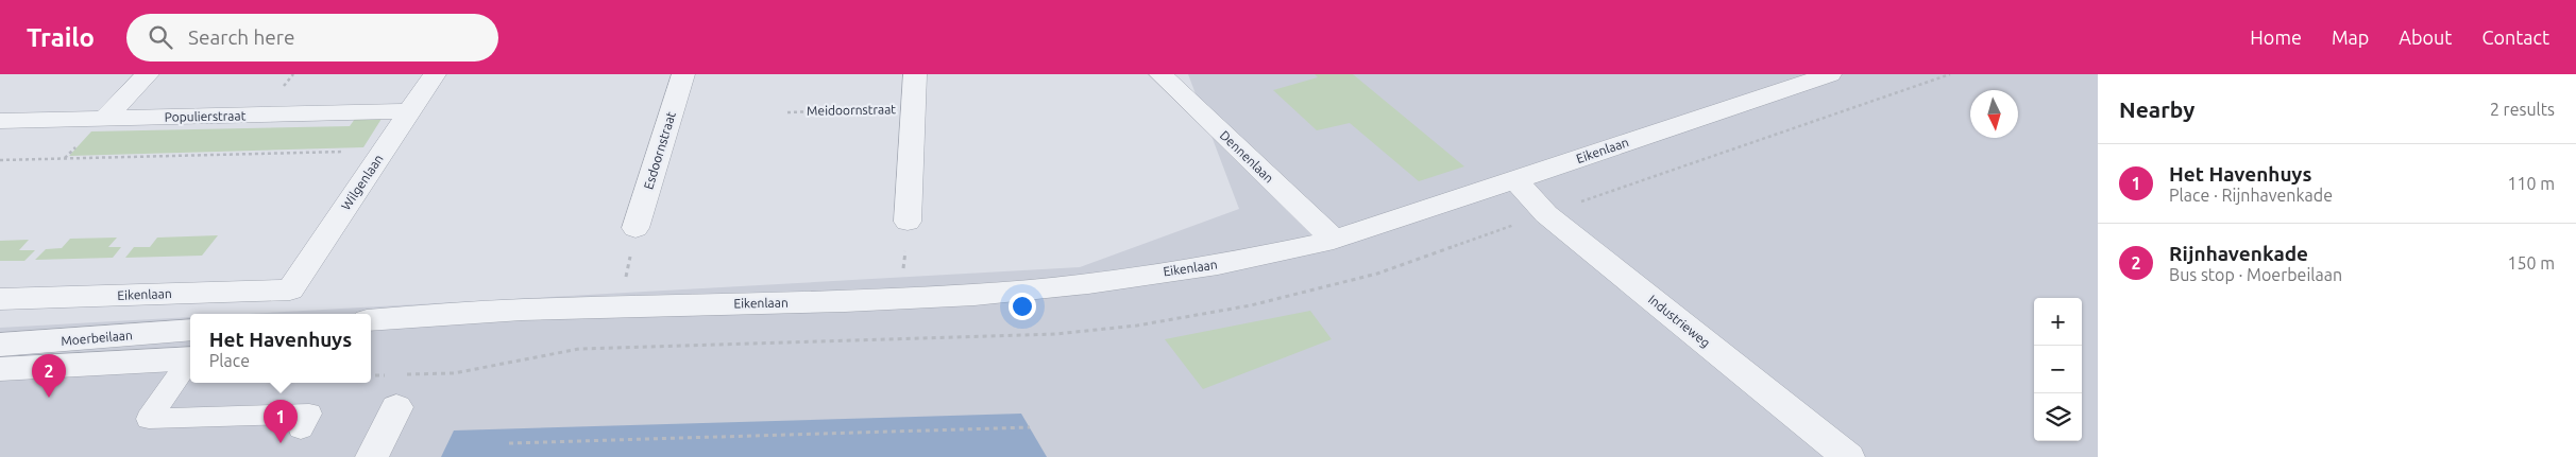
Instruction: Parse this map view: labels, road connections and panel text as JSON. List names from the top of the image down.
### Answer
{
  "streets": {
    "street": [
      "Meidoornstraat",
      "Populierstraat",
      "Esdoornstraat",
      "Eikenlaan",
      "Dennenlaan",
      "Wilgenlaan",
      "Industrieweg",
      "Moerbeilaan"
    ]
  },
  "crossings": [
    ["Populierstraat", "Wilgenlaan"],
    ["Eikenlaan", "Dennenlaan"],
    ["Eikenlaan", "Wilgenlaan"],
    ["Eikenlaan", "Industrieweg"]
  ],
  "north": "bottom",
  "page": {
    "header": "Trailo",
    "search": "Search here",
    "nav": [
      "Home",
      "Map",
      "About",
      "Contact"
    ],
    "heading": ["Nearby", "2 results"],
    "list": [
      {
        "mark": "1",
        "name": "Het Havenhuys",
        "note": "Place · Rijnhavenkade",
        "value": "110 m"
      },
      {
        "mark": "2",
        "name": "Rijnhavenkade",
        "note": "Bus stop · Moerbeilaan",
        "value": "150 m"
      }
    ],
    "map_buttons": ["+", "−"],
    "popup": ["Het Havenhuys", "Place"],
    "pins": ["2", "1"]
  }
}
